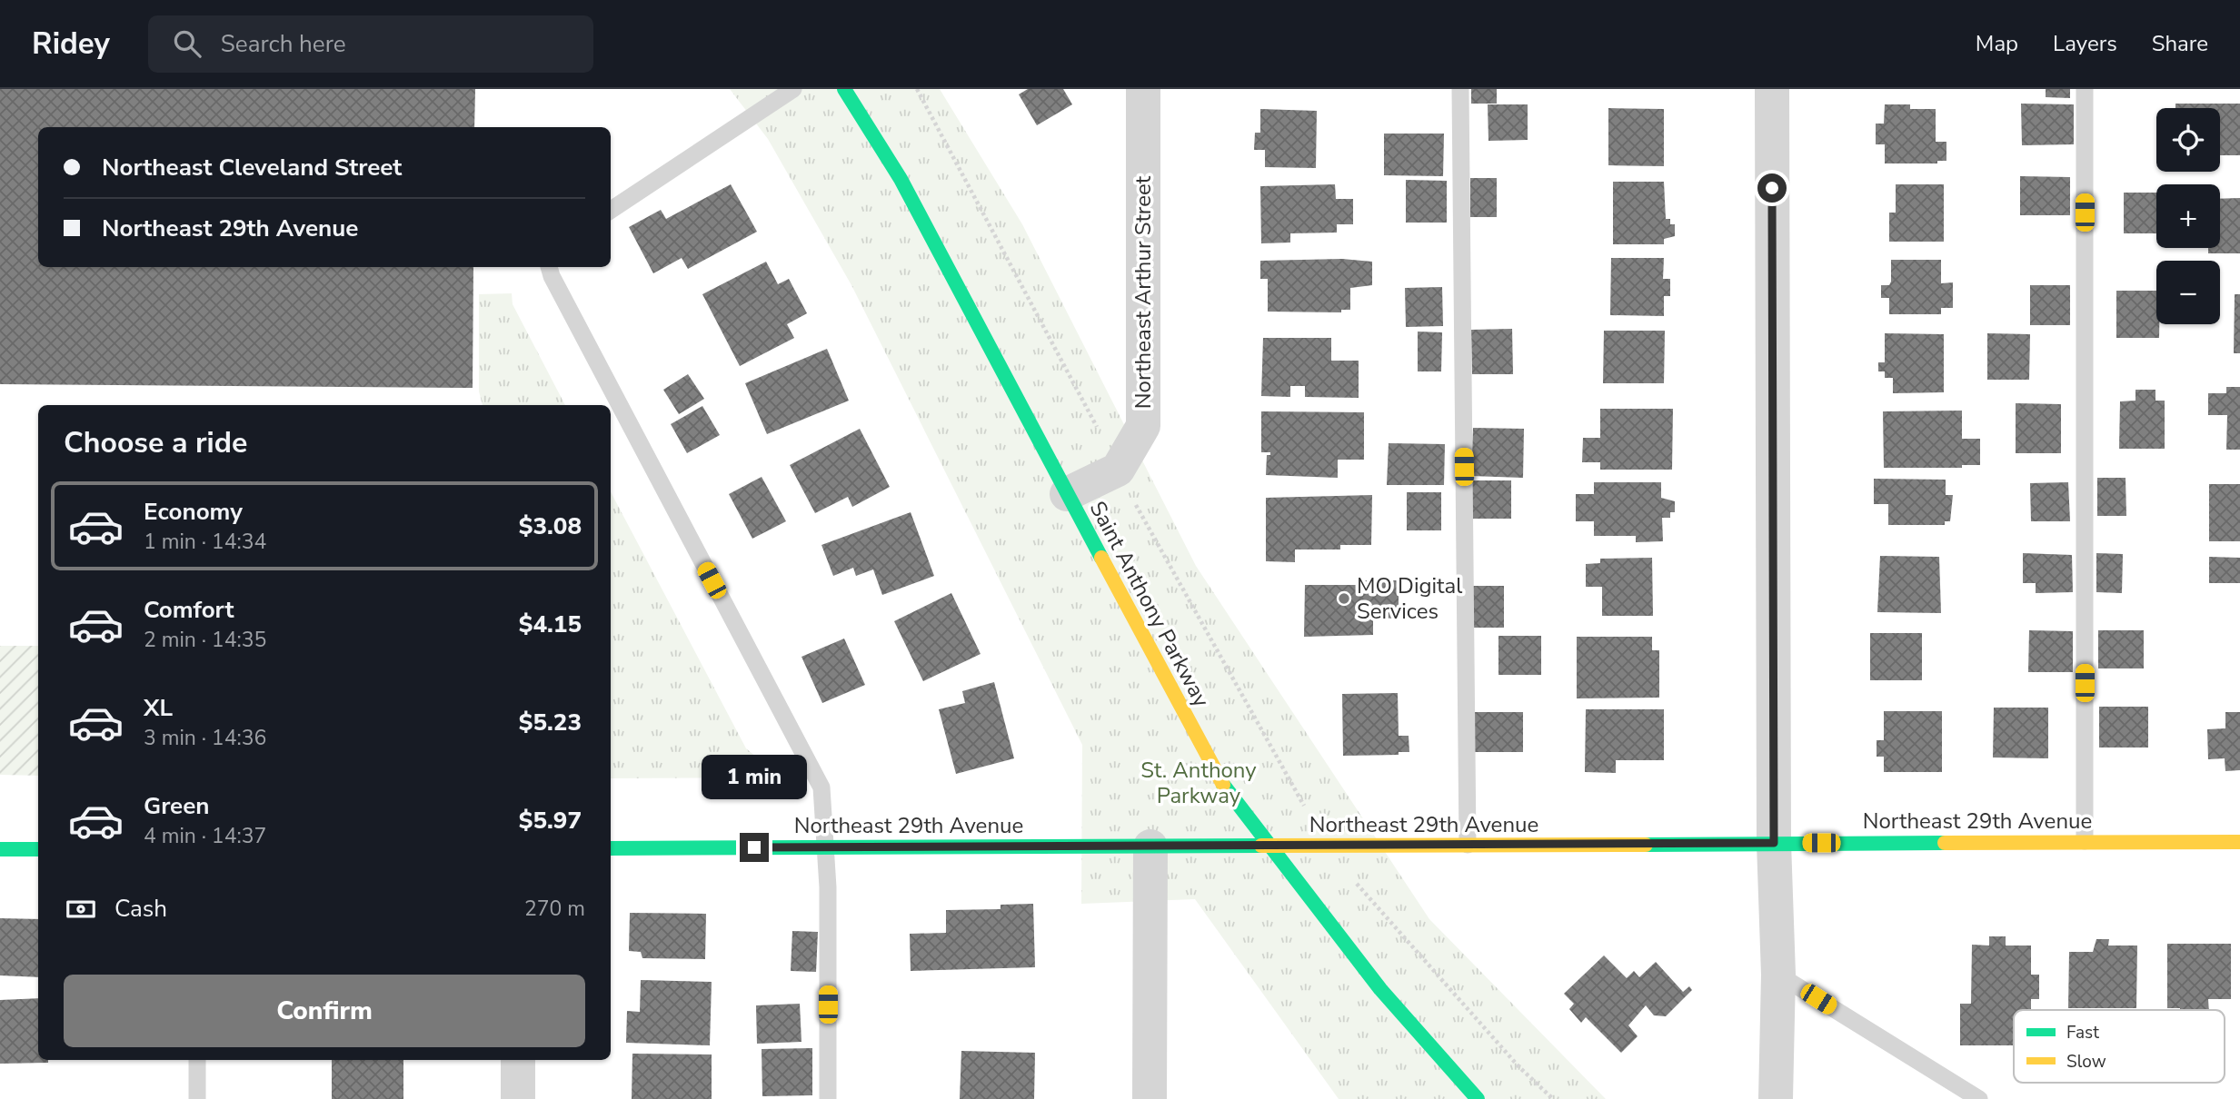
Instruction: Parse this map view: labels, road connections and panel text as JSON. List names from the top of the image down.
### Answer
{
  "streets": {
    "street": ["Northeast Arthur Street", "Saint Anthony Parkway", "Northeast 29th Avenue"]
  },
  "crossings": [
    ["Northeast Arthur Street", "Saint Anthony Parkway"],
    ["Saint Anthony Parkway", "Northeast 29th Avenue"]
  ],
  "parks": ["St. Anthony Parkway"],
  "places": ["MO Digital Services"],
  "legend": ["Fast", "Slow"],
  "page": {
    "header": "Ridey",
    "search": "Search here",
    "nav": ["Map", "Layers", "Share"],
    "map_buttons": ["+", "−"],
    "banner": ["Northeast Cleveland Street", "Northeast 29th Avenue"],
    "heading": "Choose a ride",
    "list": [
      {
        "name": "Economy",
        "note": "1 min · 14:34",
        "value": "$3.08"
      },
      {
        "name": "Comfort",
        "note": "2 min · 14:35",
        "value": "$4.15"
      },
      {
        "name": "XL",
        "note": "3 min · 14:36",
        "value": "$5.23"
      },
      {
        "name": "Green",
        "note": "4 min · 14:37",
        "value": "$5.97"
      }
    ],
    "bubble": "1 min",
    "pay": ["Cash", "270 m"],
    "buttons": "Confirm"
  }
}
